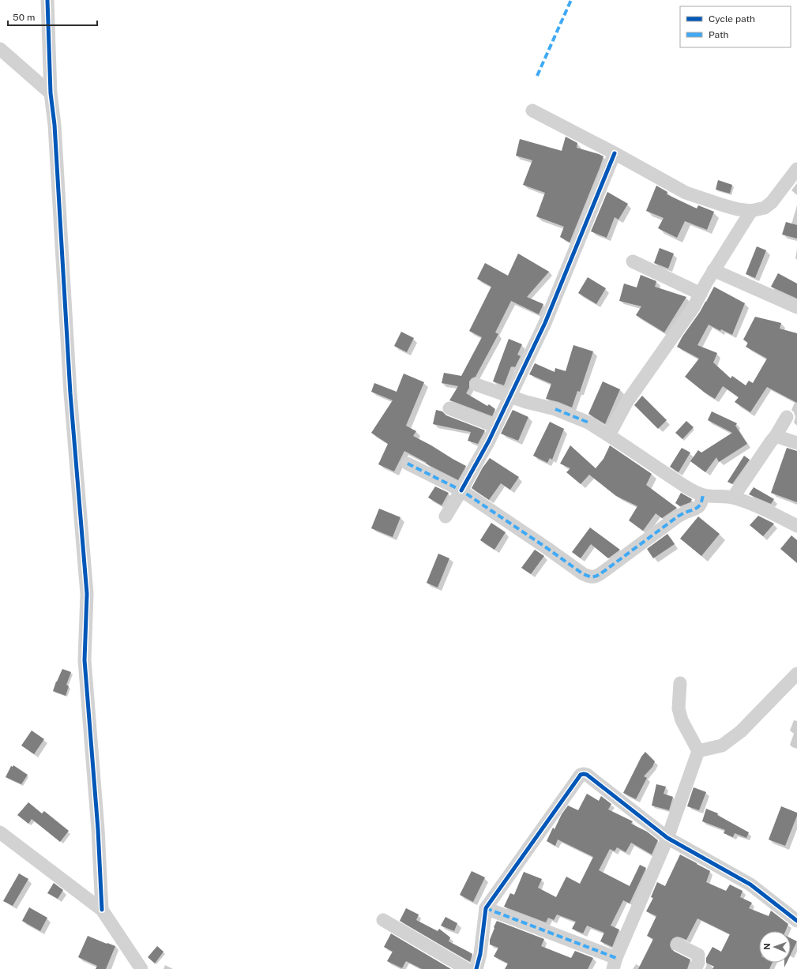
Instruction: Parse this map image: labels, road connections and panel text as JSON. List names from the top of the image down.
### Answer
{
  "legend": ["Cycle path", "Path"],
  "scale_bar": "50 m",
  "north": "left"
}
